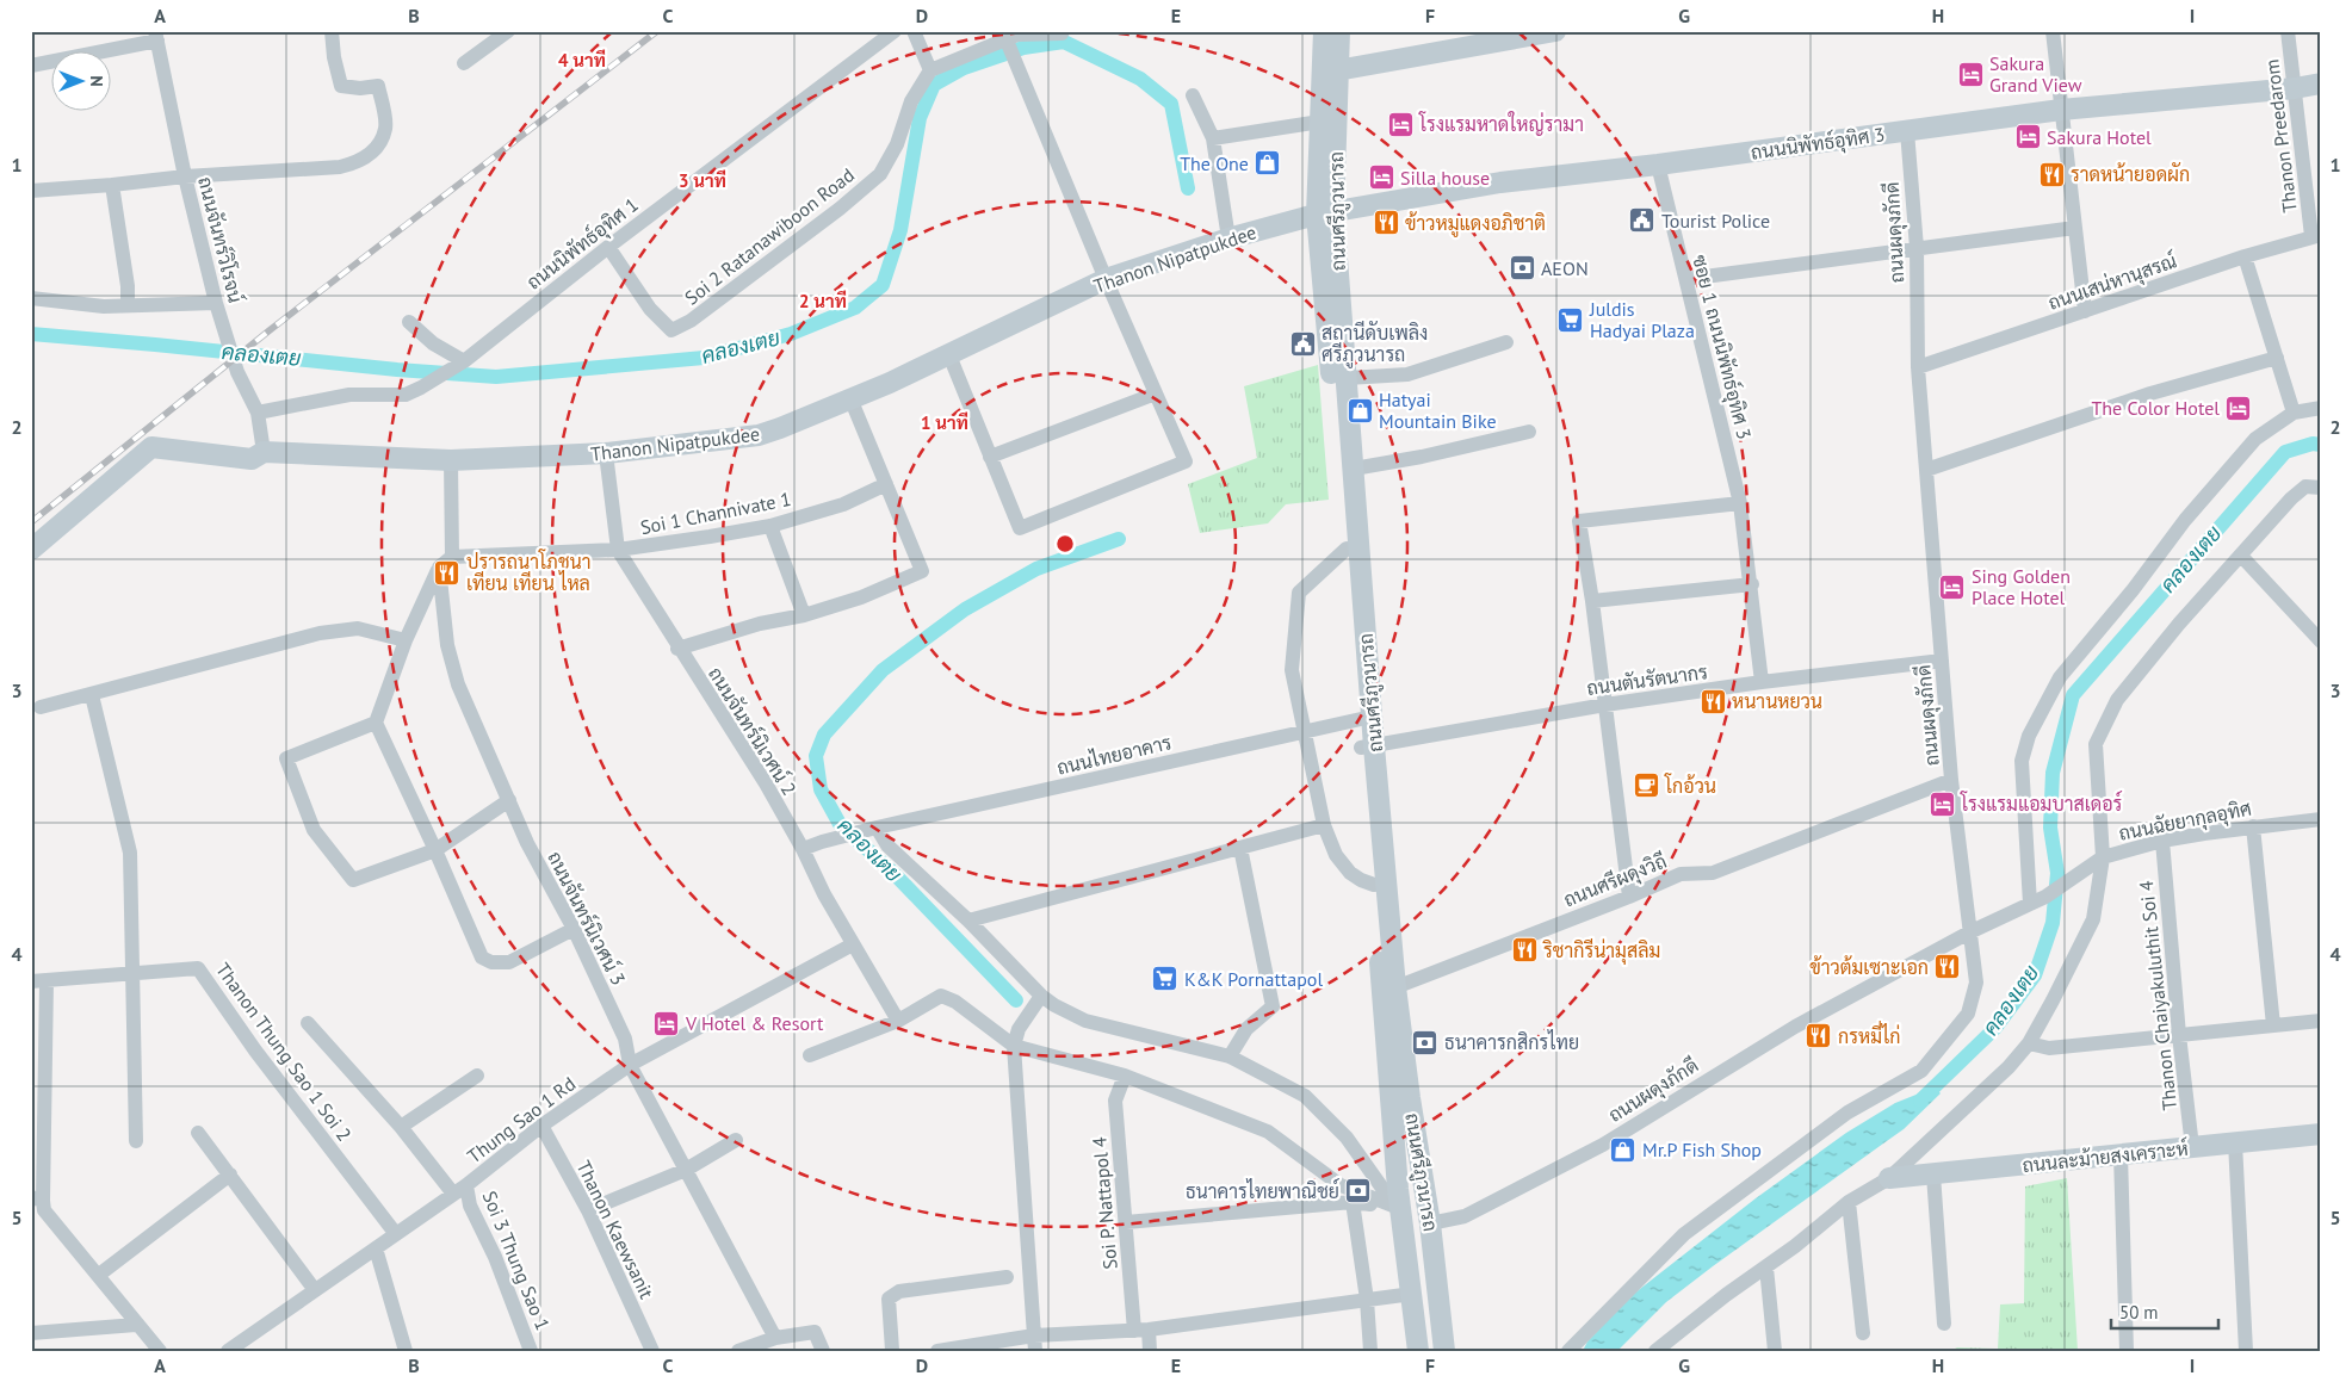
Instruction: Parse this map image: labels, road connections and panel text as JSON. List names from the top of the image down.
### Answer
{
  "streets": {
    "street": [
      "Thanon Preedarom",
      "ถนนนิพัทธ์อุทิศ 3",
      "ถนนศรีภูวนารถ",
      "ถนนผดุงภักดี",
      "Soi 2 Ratanawiboon Road",
      "ถนนจันทร์วิโรจน์",
      "ถนนนิพัทธ์อุทิศ 1",
      "Thanon Nipatpukdee",
      "ถนนเสน่หานุสรณ์",
      "ซอย 1 ถนนนิพัทธ์อุทิศ 3",
      "Soi 1 Channivate 1",
      "ถนนตันรัตนากร",
      "ถนนจันทร์นิเวศน์ 2",
      "ถนนไทยอาคาร",
      "ถนนฉัยยากุลอุทิศ",
      "ถนนศรีผดุงวิถี",
      "ถนนจันทร์นิเวศน์ 3",
      "Thanon Chaiyakuluthit Soi 4",
      "Thanon Thung Sao 1 Soi 2",
      "Thung Sao 1 Rd",
      "ถนนละม้ายสงเคราะห์",
      "Soi P. Nattapol 4",
      "Thanon Kaewsanit",
      "Soi 3 Thung Sao 1"
    ]
  },
  "crossings": [
    ["Thanon Preedarom", "ถนนนิพัทธ์อุทิศ 3"],
    ["Thanon Preedarom", "ถนนเสน่หานุสรณ์"],
    ["ถนนนิพัทธ์อุทิศ 3", "ถนนศรีภูวนารถ"],
    ["ถนนนิพัทธ์อุทิศ 3", "ถนนผดุงภักดี"],
    ["ถนนนิพัทธ์อุทิศ 3", "Thanon Nipatpukdee"],
    ["ถนนนิพัทธ์อุทิศ 3", "ซอย 1 ถนนนิพัทธ์อุทิศ 3"],
    ["ถนนศรีภูวนารถ", "ถนนผดุงภักดี"],
    ["ถนนศรีภูวนารถ", "Thanon Nipatpukdee"],
    ["ถนนศรีภูวนารถ", "ถนนตันรัตนากร"],
    ["ถนนศรีภูวนารถ", "ถนนไทยอาคาร"],
    ["ถนนศรีภูวนารถ", "ถนนศรีผดุงวิถี"],
    ["ถนนผดุงภักดี", "ถนนเสน่หานุสรณ์"],
    ["ถนนผดุงภักดี", "ถนนตันรัตนากร"],
    ["ถนนผดุงภักดี", "ถนนฉัยยากุลอุทิศ"],
    ["ถนนผดุงภักดี", "ถนนศรีผดุงวิถี"],
    ["Soi 2 Ratanawiboon Road", "ถนนนิพัทธ์อุทิศ 1"],
    ["ถนนจันทร์วิโรจน์", "ถนนนิพัทธ์อุทิศ 1"],
    ["ถนนจันทร์วิโรจน์", "Thanon Nipatpukdee"],
    ["Thanon Nipatpukdee", "ถนนจันทร์นิเวศน์ 2"],
    ["ซอย 1 ถนนนิพัทธ์อุทิศ 3", "ถนนตันรัตนากร"],
    ["Soi 1 Channivate 1", "ถนนจันทร์นิเวศน์ 2"],
    ["ถนนจันทร์นิเวศน์ 2", "ถนนไทยอาคาร"],
    ["ถนนจันทร์นิเวศน์ 2", "Thung Sao 1 Rd"],
    ["ถนนฉัยยากุลอุทิศ", "Thanon Chaiyakuluthit Soi 4"],
    ["ถนนฉัยยากุลอุทิศ", "ถนนละม้ายสงเคราะห์"],
    ["ถนนจันทร์นิเวศน์ 3", "Thung Sao 1 Rd"],
    ["Thanon Chaiyakuluthit Soi 4", "ถนนละม้ายสงเคราะห์"],
    ["Thanon Thung Sao 1 Soi 2", "Thung Sao 1 Rd"],
    ["Thung Sao 1 Rd", "Thanon Kaewsanit"],
    ["Thung Sao 1 Rd", "Soi 3 Thung Sao 1"]
  ],
  "water": ["คลองเตย"],
  "places": {
    "hotel": [
      "Sakura Grand View",
      "โรงแรมหาดใหญ่รามา",
      "Sakura Hotel",
      "Silla house",
      "The Color Hotel",
      "Sing Golden Place Hotel",
      "โรงแรมแอมบาสเดอร์",
      "V Hotel & Resort"
    ],
    "shop": ["The One", "Hatyai Mountain Bike", "Mr.P Fish Shop"],
    "restaurant": [
      "ราดหน้ายอดผัก",
      "ข้าวหมูแดงอภิชาติ",
      "ปรารถนาโภชนา เทียน เทียน ไหล",
      "หนานหยวน",
      "ริชากิรีน่ามุสลิม",
      "ข้าวต้มเซาะเอก",
      "กรหมี่ไก่"
    ],
    "public building": ["Tourist Police", "สถานีดับเพลิง ศรีภูวนารถ"],
    "bank": ["AEON", "ธนาคารกสิกรไทย", "ธนาคารไทยพาณิชย์"],
    "supermarket": ["Juldis Hadyai Plaza", "K&K Pornattapol"],
    "cafe": ["โกอ้วน"]
  },
  "scale_bar": "50 m",
  "north": "right",
  "grid": {
    "columns": [
      "A",
      "B",
      "C",
      "D",
      "E",
      "F",
      "G",
      "H",
      "I"
    ],
    "rows": [
      "1",
      "2",
      "3",
      "4",
      "5"
    ]
  },
  "rings": [
    "4 นาที",
    "3 นาที",
    "2 นาที",
    "1 นาที"
  ]
}
